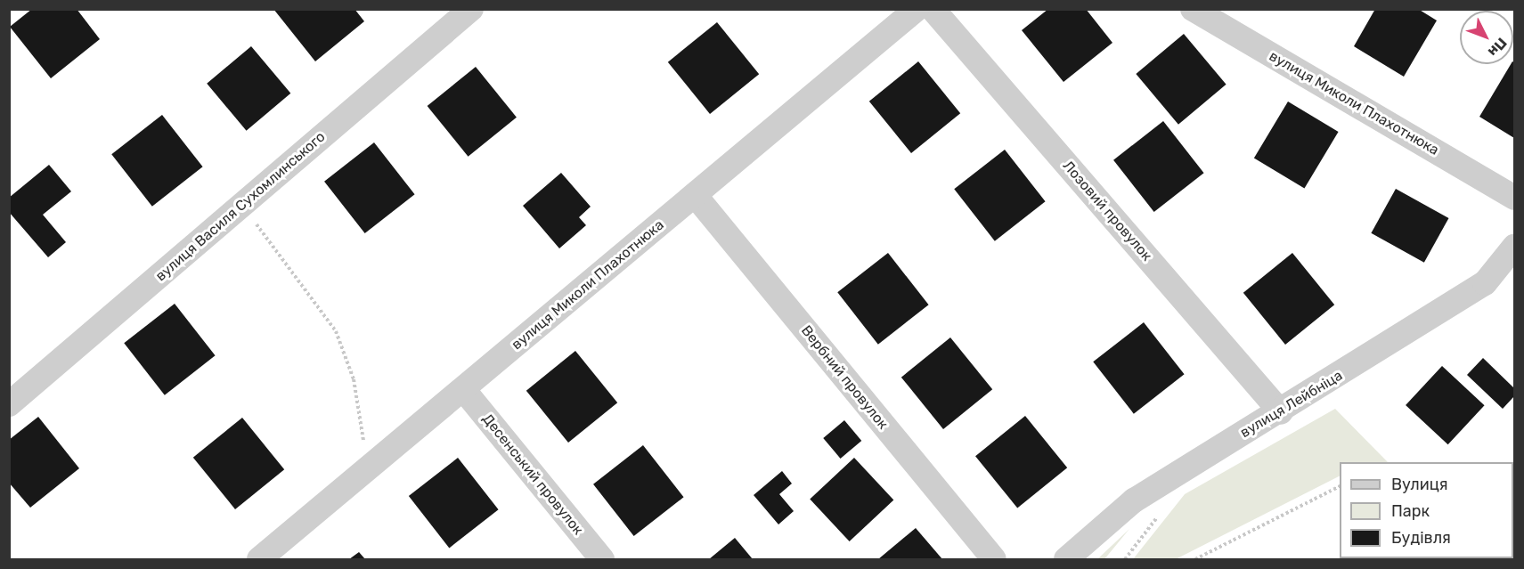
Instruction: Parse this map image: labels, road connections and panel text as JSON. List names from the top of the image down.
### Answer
{
  "streets": {
    "street": [
      "вулиця Миколи Плахотнюка",
      "вулиця Василя Сухомлинського",
      "Лозовий провулок",
      "Вербний провулок",
      "вулиця Лейбніца",
      "Десенський провулок"
    ]
  },
  "crossings": [
    ["вулиця Миколи Плахотнюка", "Вербний провулок"],
    ["вулиця Миколи Плахотнюка", "Десенський провулок"],
    ["Лозовий провулок", "вулиця Лейбніца"]
  ],
  "legend": ["Вулиця", "Парк", "Будівля"],
  "north": "bottom right"
}
